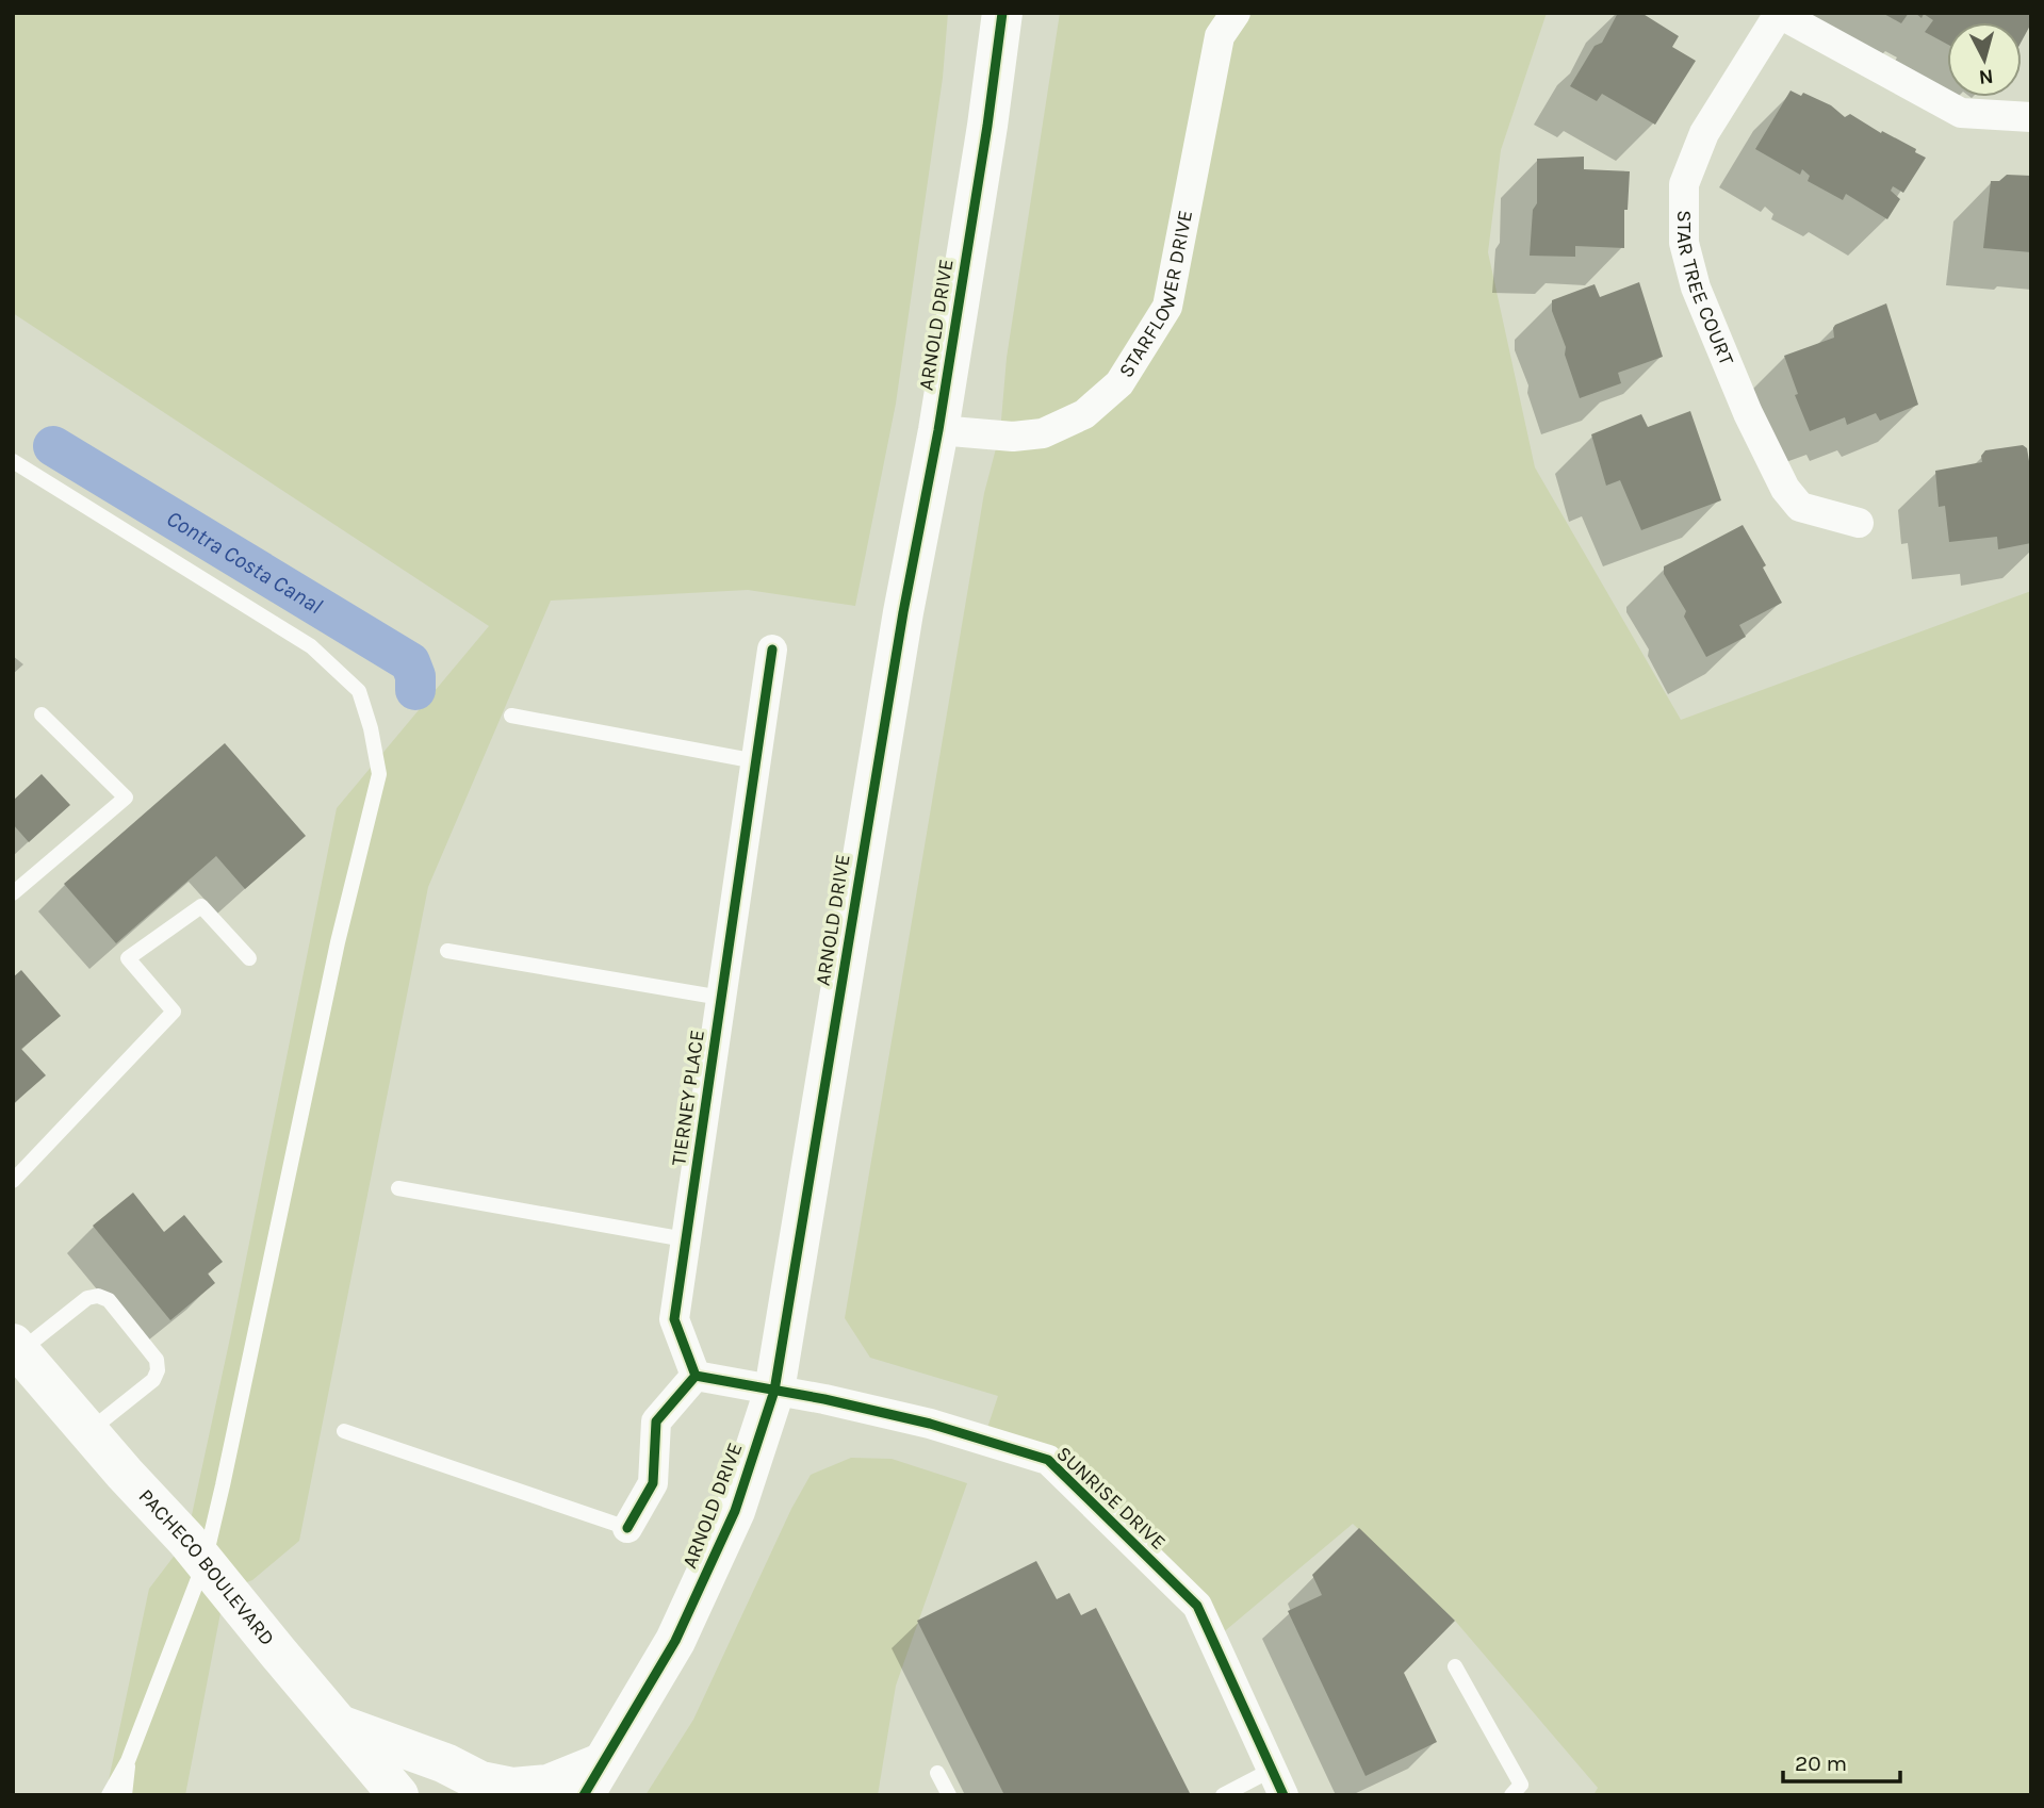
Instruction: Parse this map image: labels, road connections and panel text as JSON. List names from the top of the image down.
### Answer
{
  "streets": {
    "street": [
      "STAR TREE COURT",
      "STARFLOWER DRIVE",
      "ARNOLD DRIVE",
      "TIERNEY PLACE",
      "SUNRISE DRIVE",
      "PACHECO BOULEVARD"
    ]
  },
  "crossings": [
    ["STARFLOWER DRIVE", "ARNOLD DRIVE"],
    ["ARNOLD DRIVE", "SUNRISE DRIVE"],
    ["TIERNEY PLACE", "SUNRISE DRIVE"]
  ],
  "water": ["Contra Costa Canal"],
  "scale_bar": "20 m",
  "north": "bottom"
}
